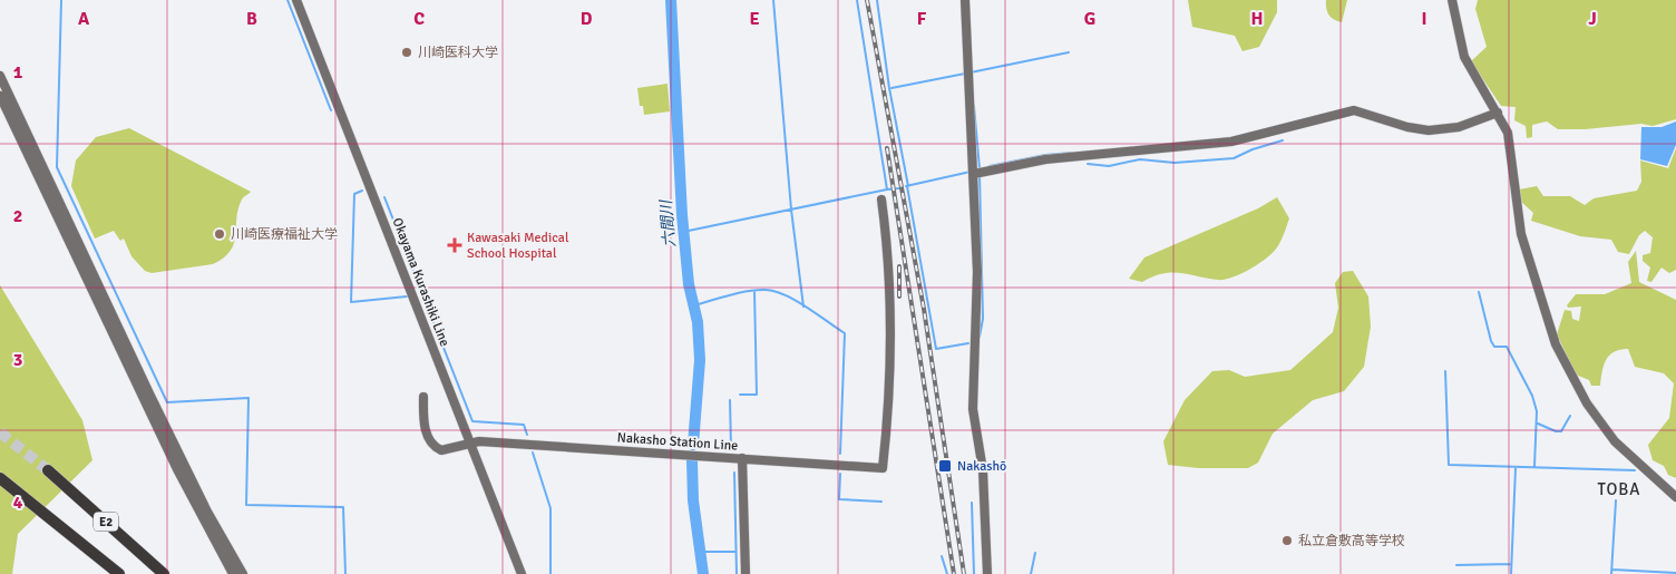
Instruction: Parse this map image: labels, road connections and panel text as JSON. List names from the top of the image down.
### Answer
{
  "streets": {
    "highway": ["E2"],
    "street": ["Okayama Kurashiki Line", "Nakasho Station Line"]
  },
  "crossings": [
    ["Okayama Kurashiki Line", "Nakasho Station Line"]
  ],
  "districts": ["TOBA"],
  "water": ["六間川"],
  "places": {
    "other": ["川崎医科大学", "川崎医療福祉大学", "私立倉敷高等学校"],
    "health": ["Kawasaki Medical School Hospital"],
    "transit": ["Nakashō"]
  },
  "grid": {
    "columns": [
      "A",
      "B",
      "C",
      "D",
      "E",
      "F",
      "G",
      "H",
      "I",
      "J"
    ],
    "rows": [
      "1",
      "2",
      "3",
      "4"
    ]
  }
}
